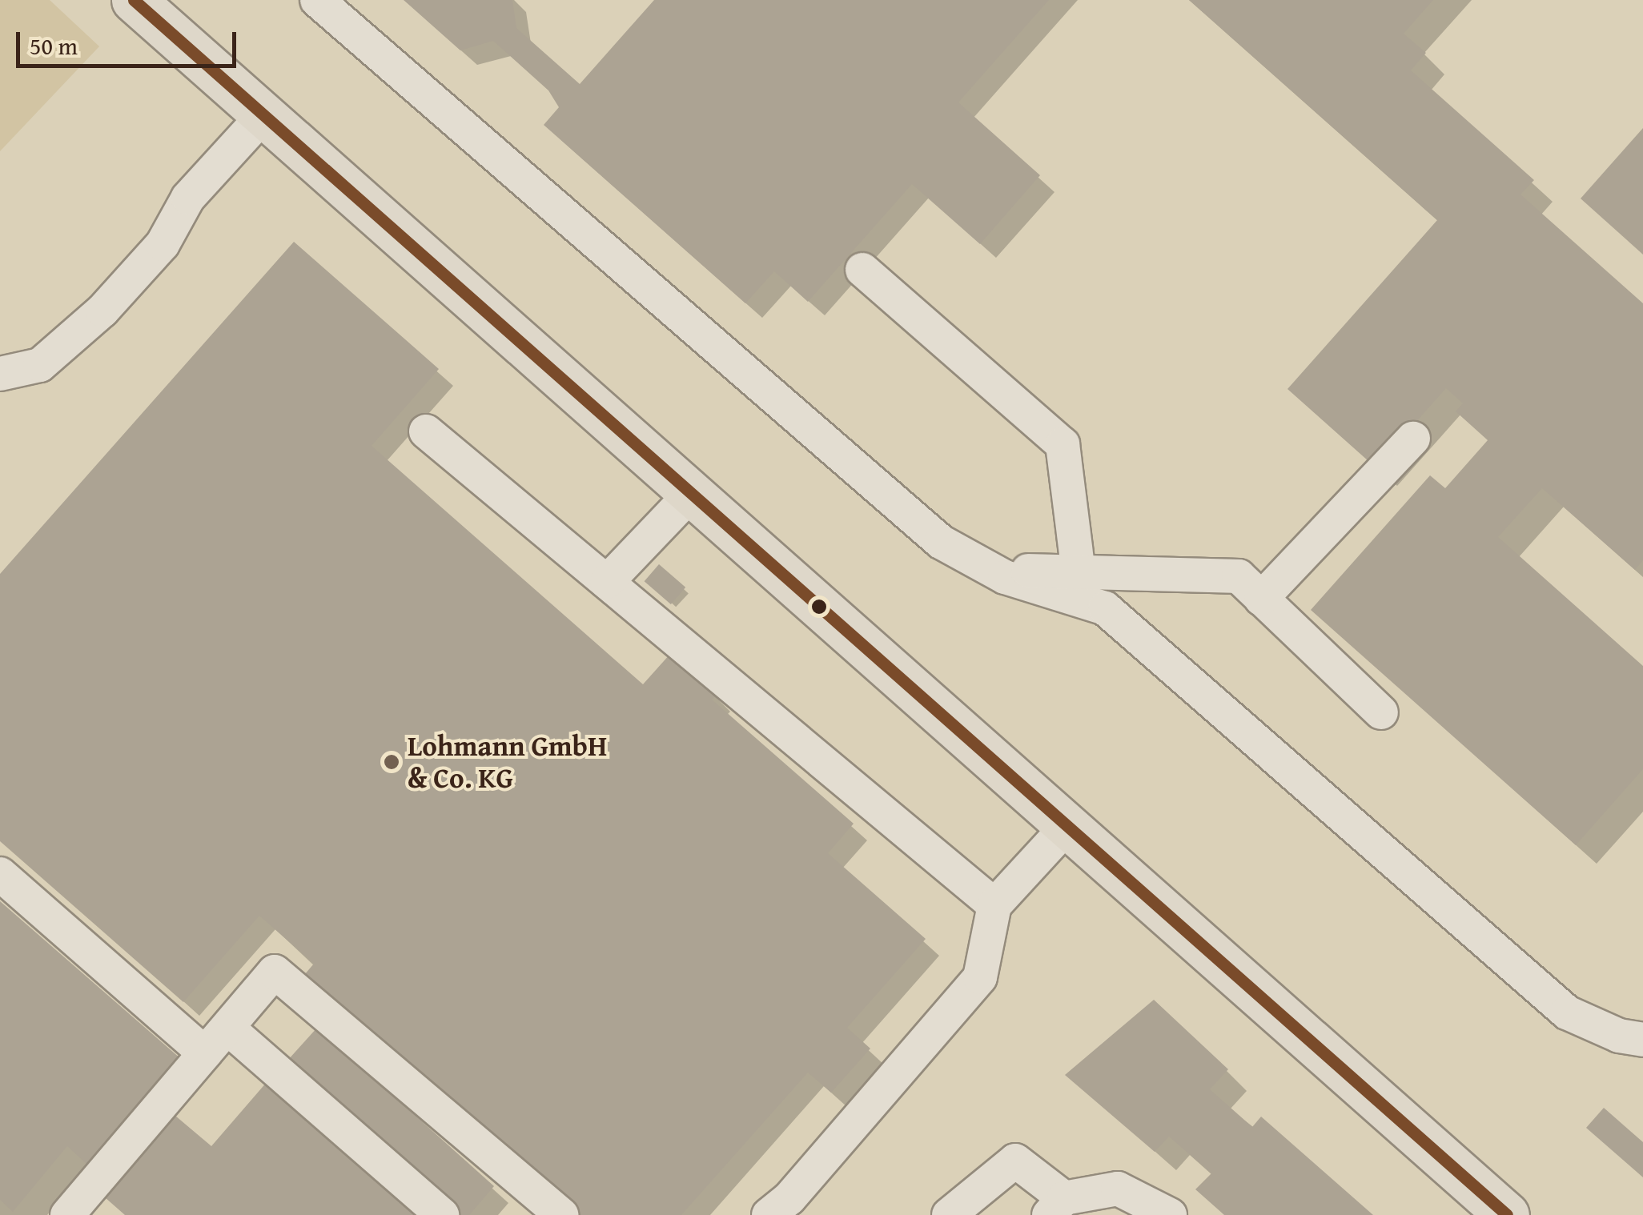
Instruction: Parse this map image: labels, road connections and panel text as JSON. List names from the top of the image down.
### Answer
{
  "places": ["Lohmann GmbH & Co. KG"],
  "scale_bar": "50 m"
}
